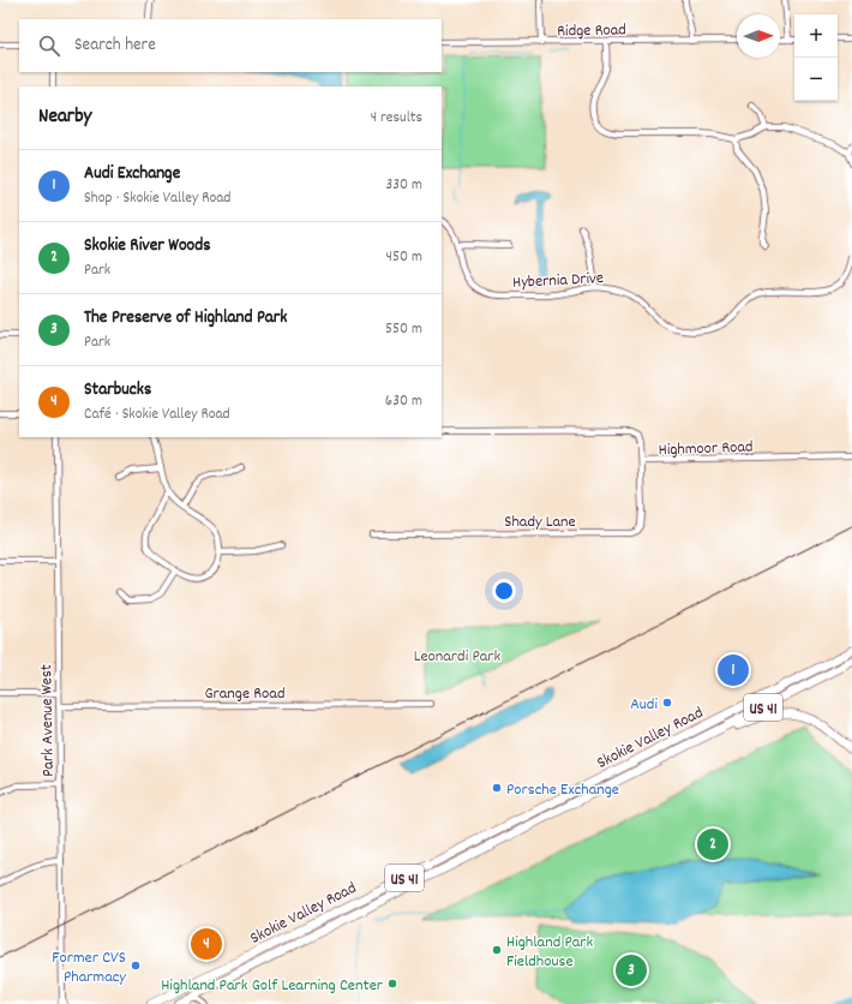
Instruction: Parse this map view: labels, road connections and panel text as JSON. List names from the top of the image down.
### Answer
{
  "streets": {
    "highway": ["US 41", "Skokie Valley Road"],
    "street": [
      "Ridge Road",
      "Hybernia Drive",
      "Highmoor Road",
      "Shady Lane",
      "Grange Road",
      "Park Avenue West"
    ]
  },
  "crossings": [
    ["Highmoor Road", "Shady Lane"],
    ["Grange Road", "Park Avenue West"]
  ],
  "parks": ["Leonardi Park"],
  "places": [
    "Audi",
    "Porsche Exchange",
    "Highland Park Fieldhouse",
    "Former CVS Pharmacy",
    "Highland Park Golf Learning Center"
  ],
  "north": "right",
  "page": {
    "map_buttons": ["+", "−"],
    "search": "Search here",
    "heading": ["Nearby", "4 results"],
    "list": [
      {
        "mark": "1",
        "name": "Audi Exchange",
        "note": "Shop · Skokie Valley Road",
        "value": "330 m"
      },
      {
        "mark": "2",
        "name": "Skokie River Woods",
        "note": "Park",
        "value": "450 m"
      },
      {
        "mark": "3",
        "name": "The Preserve of Highland Park",
        "note": "Park",
        "value": "550 m"
      },
      {
        "mark": "4",
        "name": "Starbucks",
        "note": "Café · Skokie Valley Road",
        "value": "630 m"
      }
    ],
    "pins": [
      "1",
      "2",
      "4",
      "3"
    ]
  }
}
